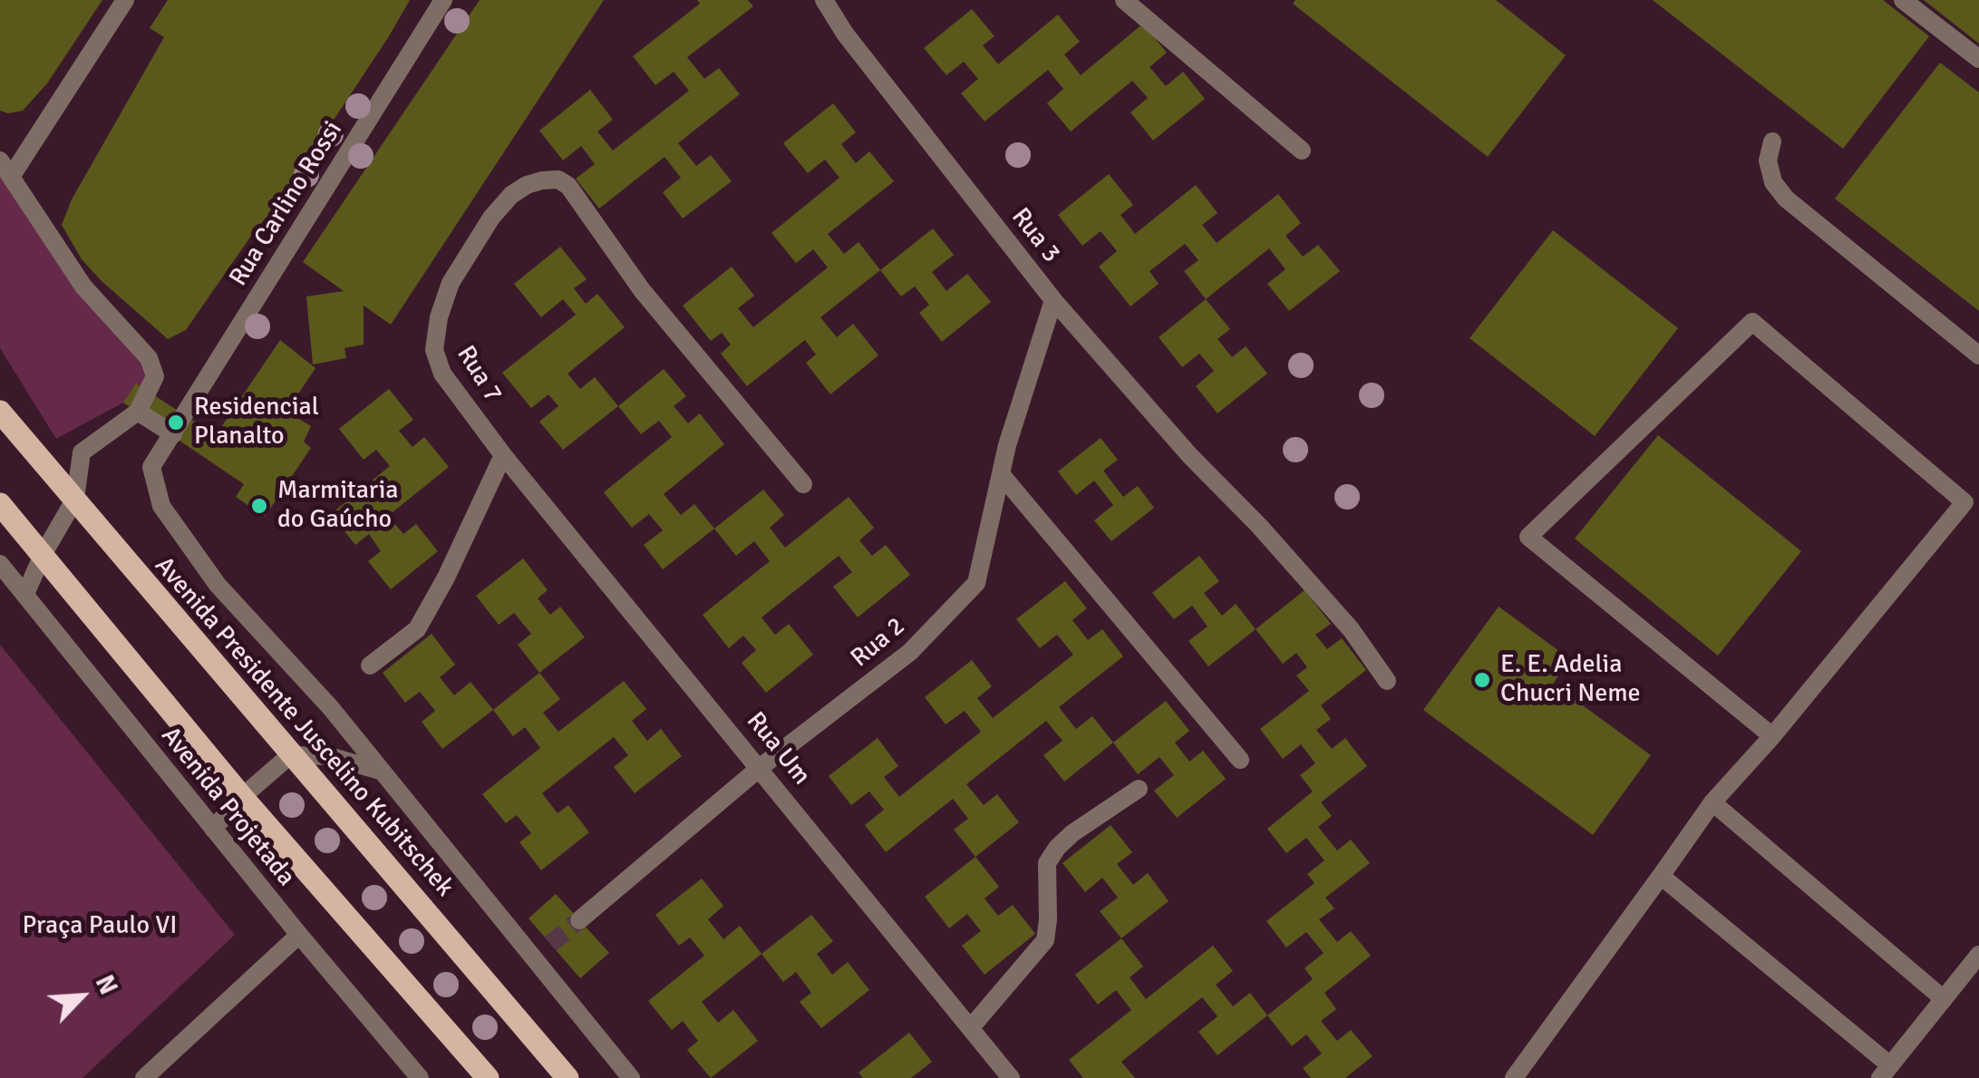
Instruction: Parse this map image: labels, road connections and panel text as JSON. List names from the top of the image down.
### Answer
{
  "streets": {
    "main road": ["Avenida Presidente Juscelino Kubitschek"],
    "street": [
      "Rua Carlino Rossi",
      "Rua 3",
      "Rua 7",
      "Rua 2",
      "Rua Um",
      "Avenida Projetada"
    ]
  },
  "crossings": [
    ["Rua 3", "Rua 2"],
    ["Rua 7", "Rua Um"],
    ["Rua 2", "Rua Um"]
  ],
  "parks": ["Praça Paulo VI"],
  "places": ["Residencial Planalto", "Marmitaria do Gaúcho", "E. E. Adelia Chucri Neme"],
  "north": "top right"
}
